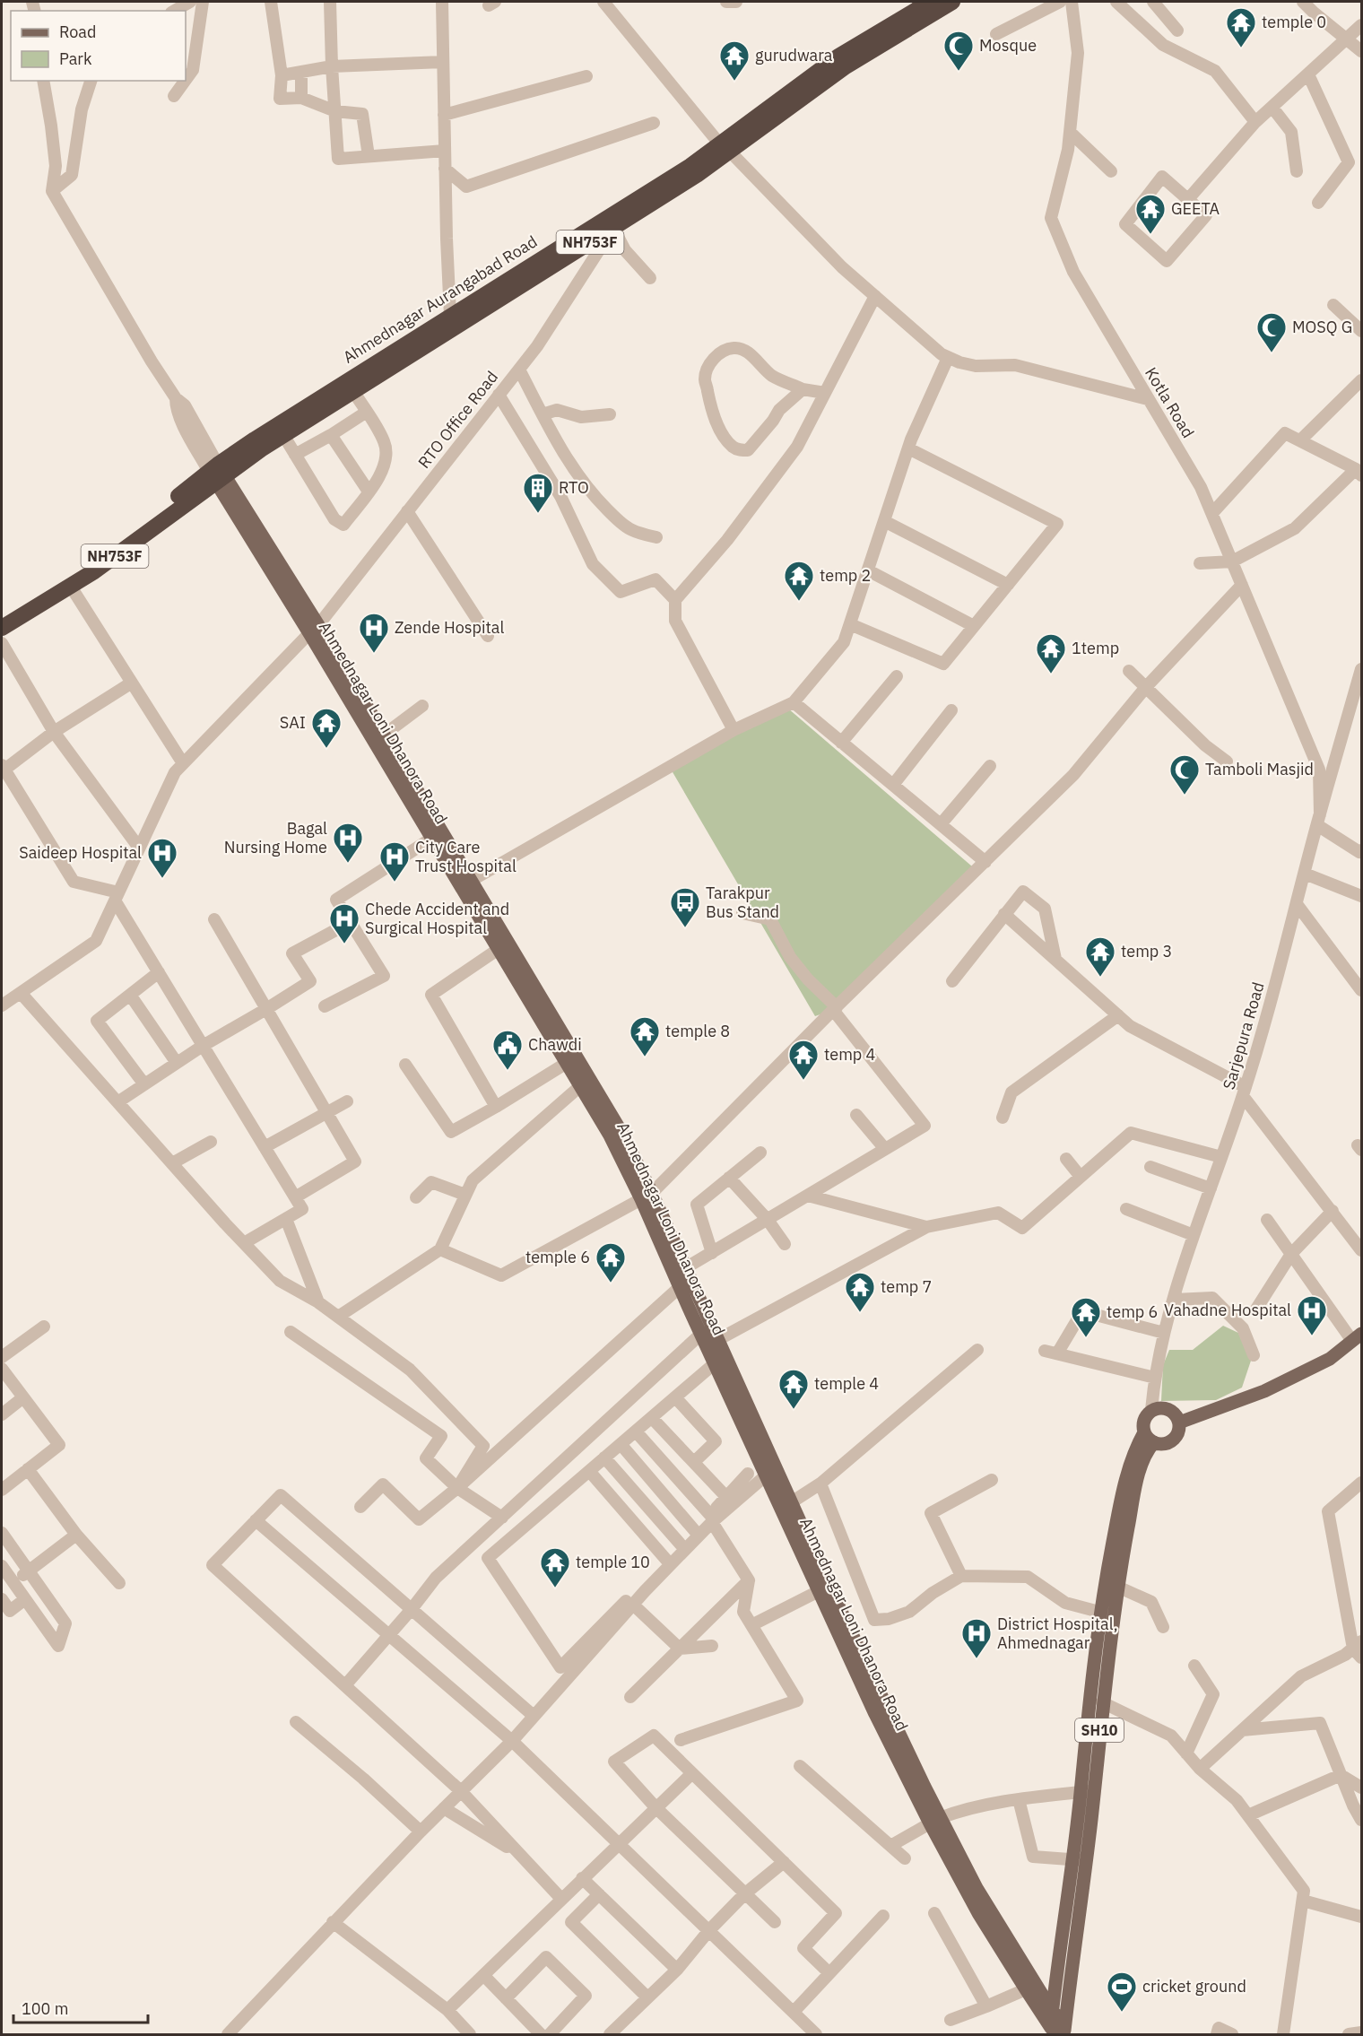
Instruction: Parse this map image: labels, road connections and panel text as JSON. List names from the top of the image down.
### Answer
{
  "streets": {
    "highway": ["NH753F", "Ahmednagar Aurangabad Road"],
    "main road": ["Ahmednagar Loni Dhanora Road", "SH10"],
    "street": ["Kotla Road", "RTO Office Road", "Sarjepura Road"]
  },
  "crossings": [
    ["NH753F", "Ahmednagar Aurangabad Road"],
    ["NH753F", "RTO Office Road"],
    ["NH753F", "Ahmednagar Loni Dhanora Road"],
    ["Ahmednagar Aurangabad Road", "Ahmednagar Loni Dhanora Road"],
    ["Kotla Road", "Sarjepura Road"],
    ["RTO Office Road", "Ahmednagar Loni Dhanora Road"],
    ["Ahmednagar Loni Dhanora Road", "SH10"],
    ["Sarjepura Road", "SH10"]
  ],
  "places": {
    "temple": [
      "temple 0",
      "gurudwara",
      "GEETA",
      "temp 2",
      "1temp",
      "SAI",
      "temp 3",
      "temple 8",
      "temp 4",
      "temple 6",
      "temp 7",
      "temp 6",
      "temple 4",
      "temple 10"
    ],
    "mosque": ["Mosque", "MOSQ G", "Tamboli Masjid"],
    "building": ["RTO"],
    "hospital": [
      "Zende Hospital",
      "Bagal Nursing Home",
      "Saideep Hospital",
      "City Care Trust Hospital",
      "Chede Accident and Surgical Hospital",
      "Vahadne Hospital",
      "District Hospital, Ahmednagar"
    ],
    "bus stop": ["Tarakpur Bus Stand"],
    "public building": ["Chawdi"],
    "sports": ["cricket ground"]
  },
  "legend": ["Road", "Park"],
  "scale_bar": "100 m"
}
